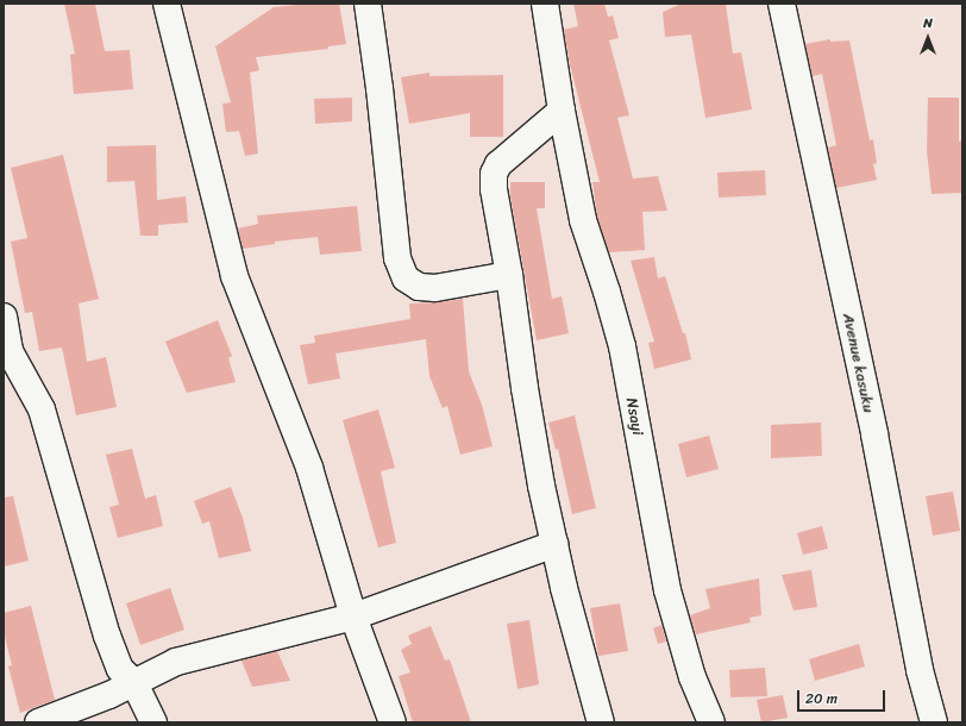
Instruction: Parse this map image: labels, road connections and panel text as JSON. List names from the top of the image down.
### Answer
{
  "streets": {
    "street": ["Avenue kasuku", "Nsayi"]
  },
  "scale_bar": "20 m",
  "north": "top"
}
